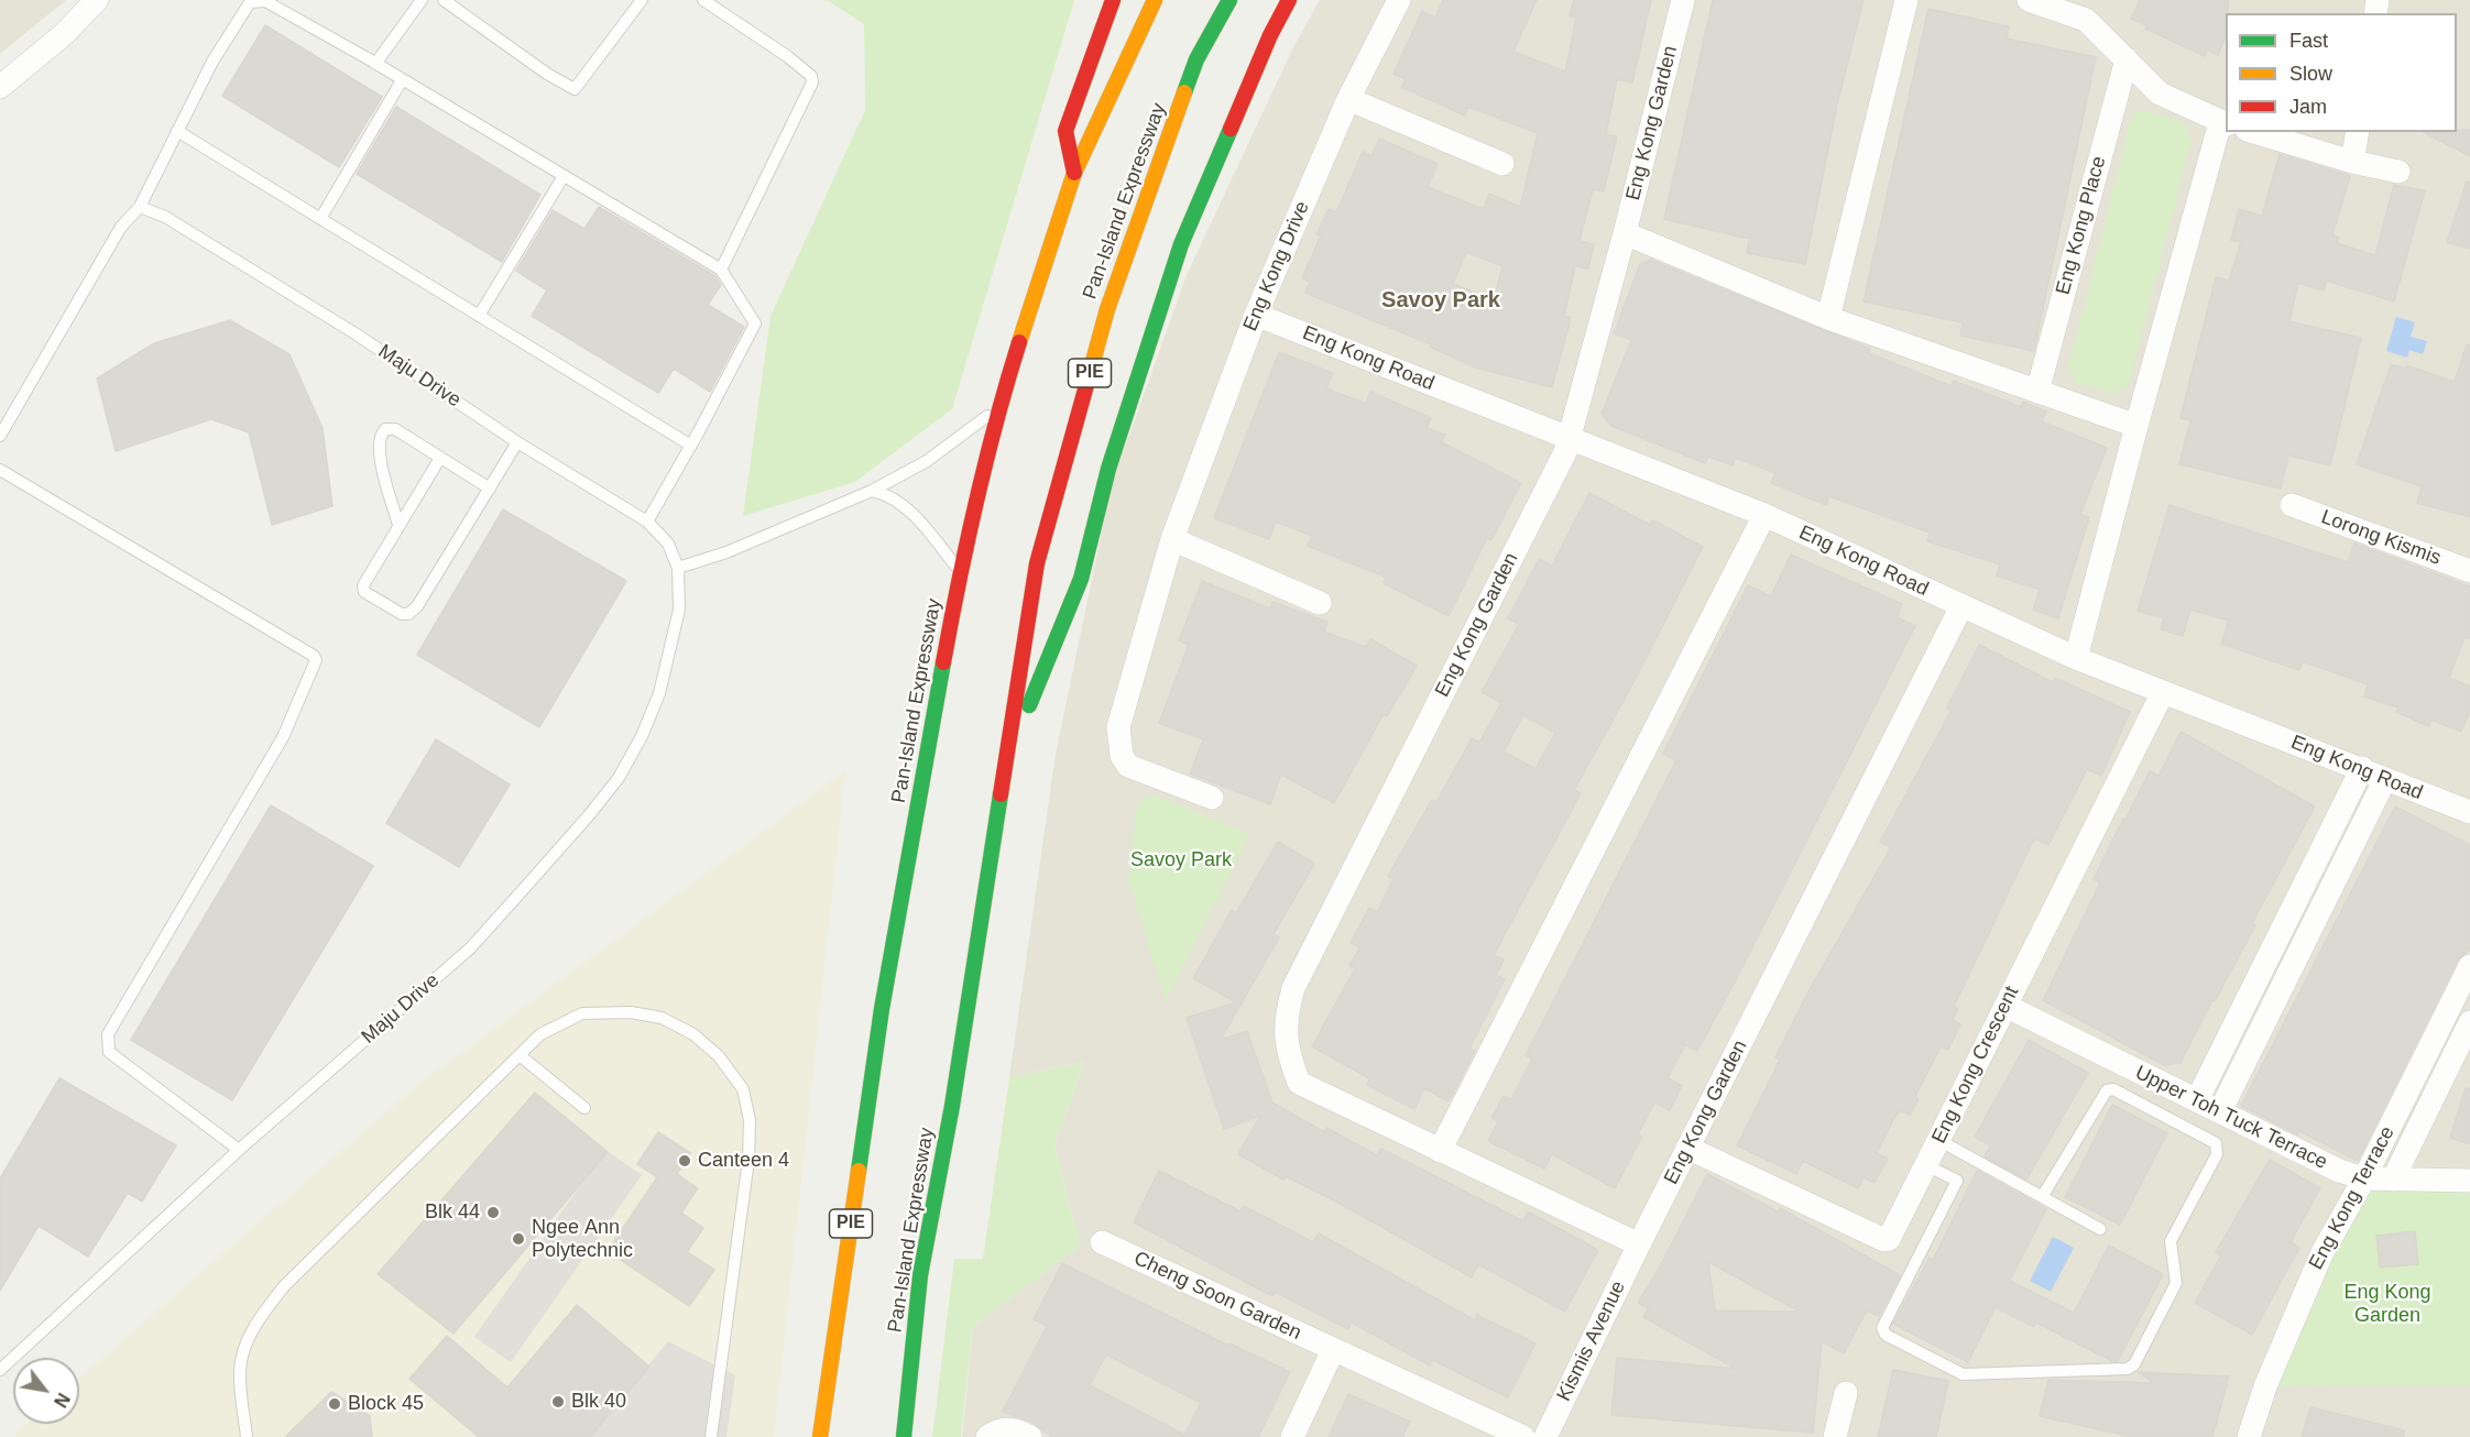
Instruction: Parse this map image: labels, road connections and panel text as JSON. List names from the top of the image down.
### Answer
{
  "streets": {
    "highway": ["Pan-Island Expressway", "PIE"],
    "street": [
      "Eng Kong Garden",
      "Eng Kong Place",
      "Eng Kong Drive",
      "Eng Kong Road",
      "Lorong Kismis",
      "Eng Kong Crescent",
      "Upper Toh Tuck Terrace",
      "Eng Kong Terrace",
      "Cheng Soon Garden",
      "Kismis Avenue"
    ],
    "lane": ["Maju Drive"]
  },
  "crossings": [
    ["Eng Kong Garden", "Eng Kong Road"],
    ["Eng Kong Garden", "Eng Kong Crescent"],
    ["Eng Kong Garden", "Kismis Avenue"],
    ["Eng Kong Drive", "Eng Kong Road"],
    ["Eng Kong Road", "Eng Kong Crescent"],
    ["Eng Kong Crescent", "Upper Toh Tuck Terrace"],
    ["Upper Toh Tuck Terrace", "Eng Kong Terrace"]
  ],
  "districts": ["Savoy Park"],
  "parks": ["Savoy Park", "Eng Kong Garden"],
  "places": [
    "Canteen 4",
    "Blk 44",
    "Ngee Ann Polytechnic",
    "Blk 40",
    "Block 45"
  ],
  "legend": ["Fast", "Slow", "Jam"],
  "north": "bottom right"
}
